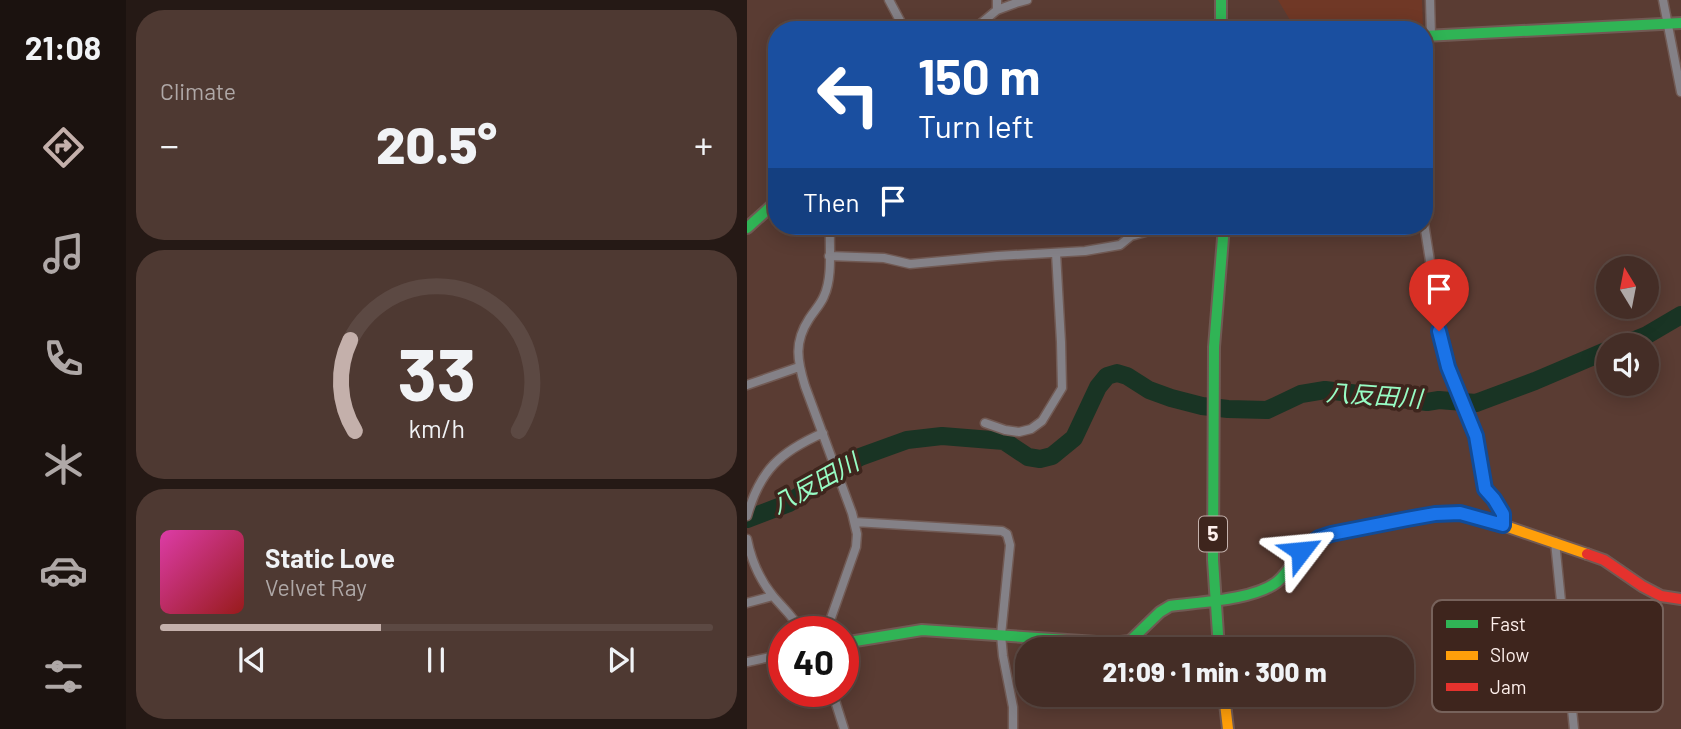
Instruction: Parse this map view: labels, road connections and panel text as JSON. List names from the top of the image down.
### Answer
{
  "streets": {
    "street": ["5"]
  },
  "water": ["八反田川"],
  "legend": ["Fast", "Slow", "Jam"],
  "north": "top",
  "page": {
    "tabs": "21:08",
    "tile": "Climate",
    "turn": ["150 m", "Turn left"],
    "heat": ["−", "20.5°", "+"],
    "then": "Then",
    "song": ["Static Love", "Velvet Ray"],
    "limit": "40",
    "trip": "21:09 · 1 min · 300 m",
    "gauge": ["33", "km/h"]
  }
}
